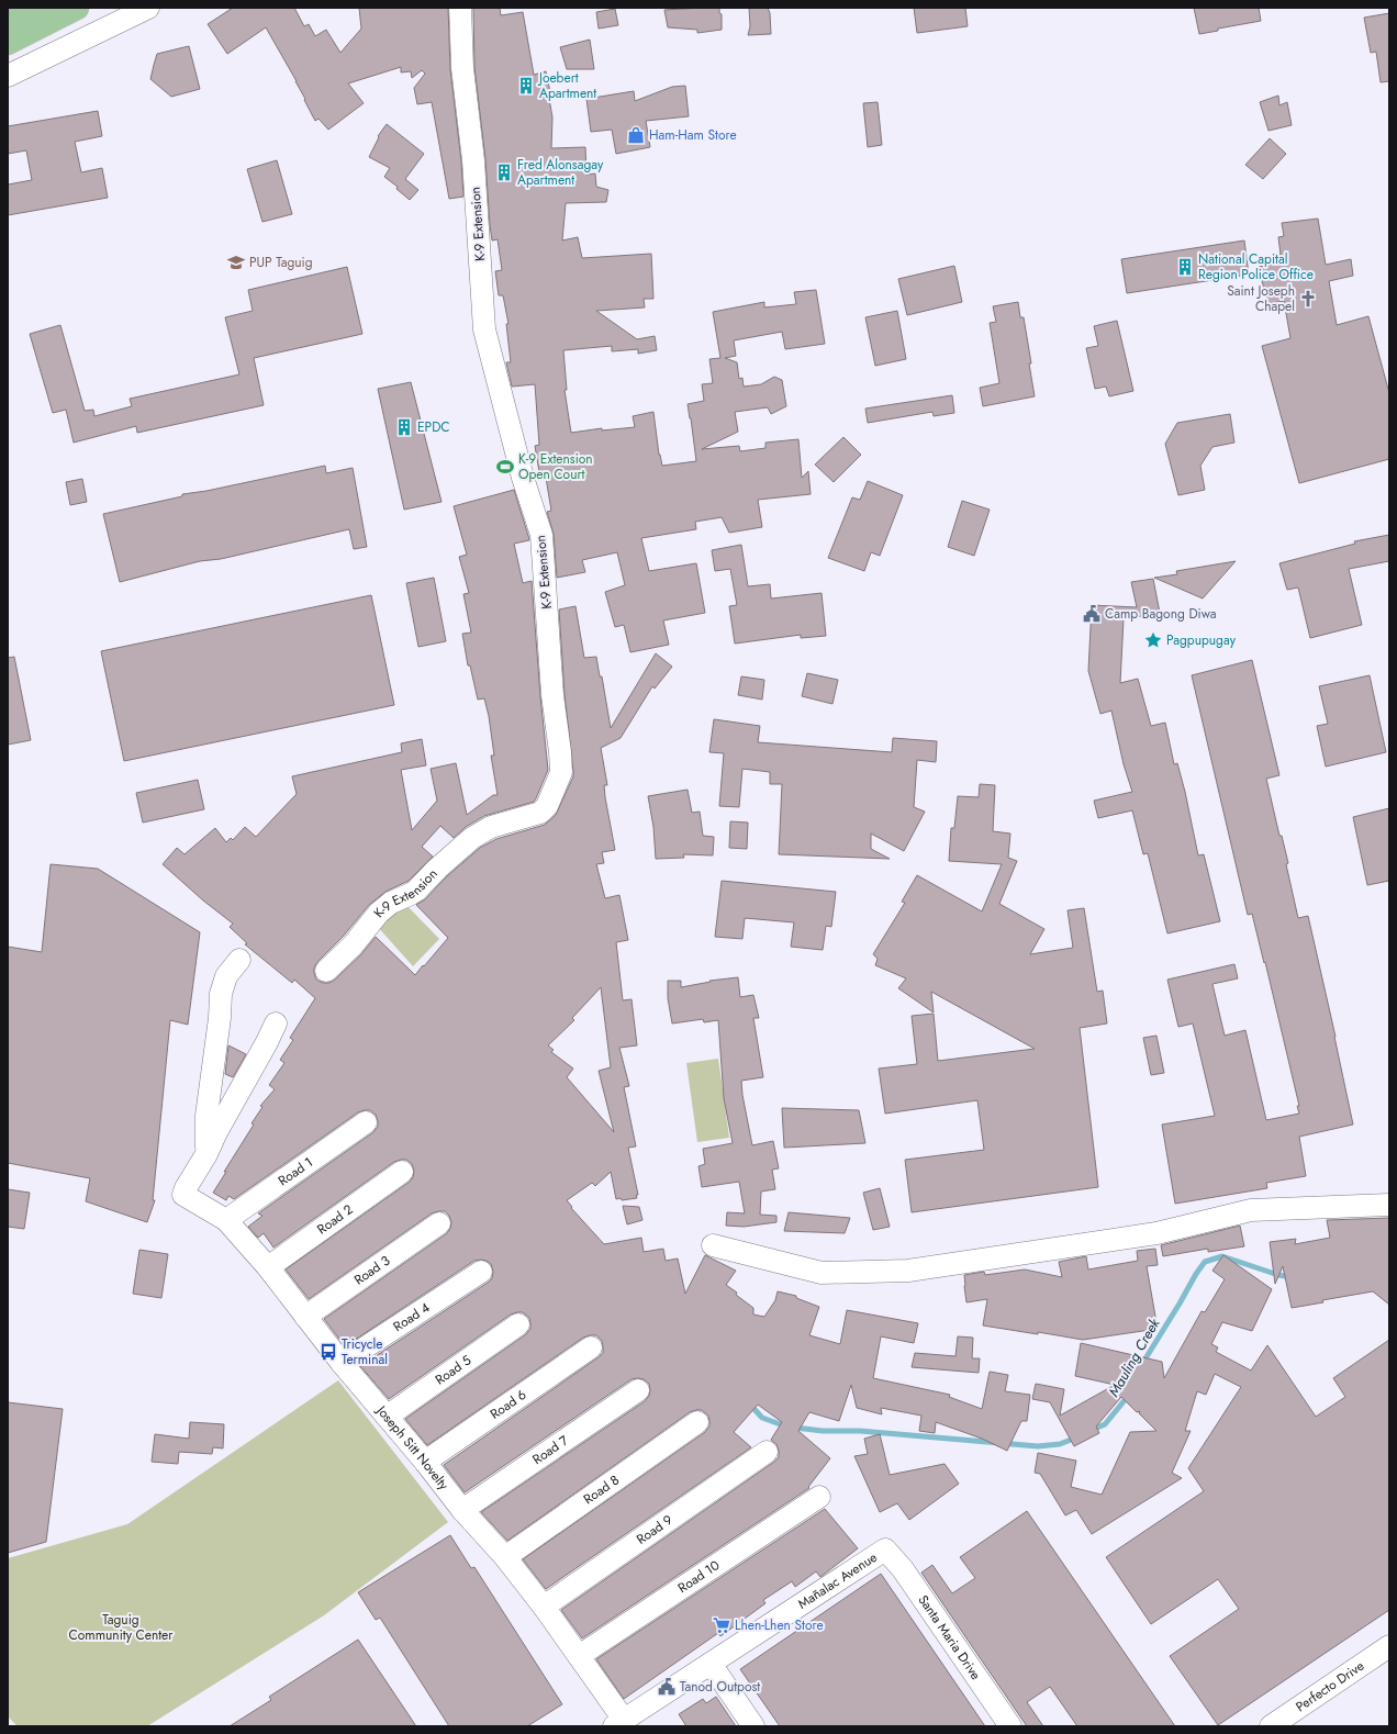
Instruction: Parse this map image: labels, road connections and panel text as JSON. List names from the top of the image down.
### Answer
{
  "streets": {
    "street": [
      "K-9 Extension",
      "Road 1",
      "Road 2",
      "Road 3",
      "Road 4",
      "Road 5",
      "Road 6",
      "Joseph Sitt Novelty",
      "Road 7",
      "Road 8",
      "Road 9",
      "Road 10",
      "Mañalac Avenue",
      "Santa Maria Drive",
      "Perfecto Drive"
    ]
  },
  "crossings": [
    ["Road 1", "Joseph Sitt Novelty"],
    ["Road 2", "Joseph Sitt Novelty"],
    ["Road 3", "Joseph Sitt Novelty"],
    ["Road 4", "Joseph Sitt Novelty"],
    ["Road 5", "Joseph Sitt Novelty"],
    ["Road 6", "Joseph Sitt Novelty"],
    ["Joseph Sitt Novelty", "Road 7"],
    ["Joseph Sitt Novelty", "Road 8"],
    ["Joseph Sitt Novelty", "Road 9"],
    ["Joseph Sitt Novelty", "Road 10"],
    ["Joseph Sitt Novelty", "Mañalac Avenue"],
    ["Mañalac Avenue", "Santa Maria Drive"]
  ],
  "water": ["Mauling Creek"],
  "parks": ["Taguig Community Center"],
  "places": {
    "building": [
      "Joebert Apartment",
      "Fred Alonsagay Apartment",
      "National Capital Region Police Office",
      "EPDC"
    ],
    "shop": ["Ham-Ham Store"],
    "school or university": ["PUP Taguig"],
    "church": ["Saint Joseph Chapel"],
    "sports": ["K-9 Extension Open Court"],
    "public building": ["Camp Bagong Diwa", "Tanod Outpost"],
    "place": ["Pagpupugay"],
    "bus stop": ["Tricycle Terminal"],
    "supermarket": ["Lhen-Lhen Store"]
  }
}
